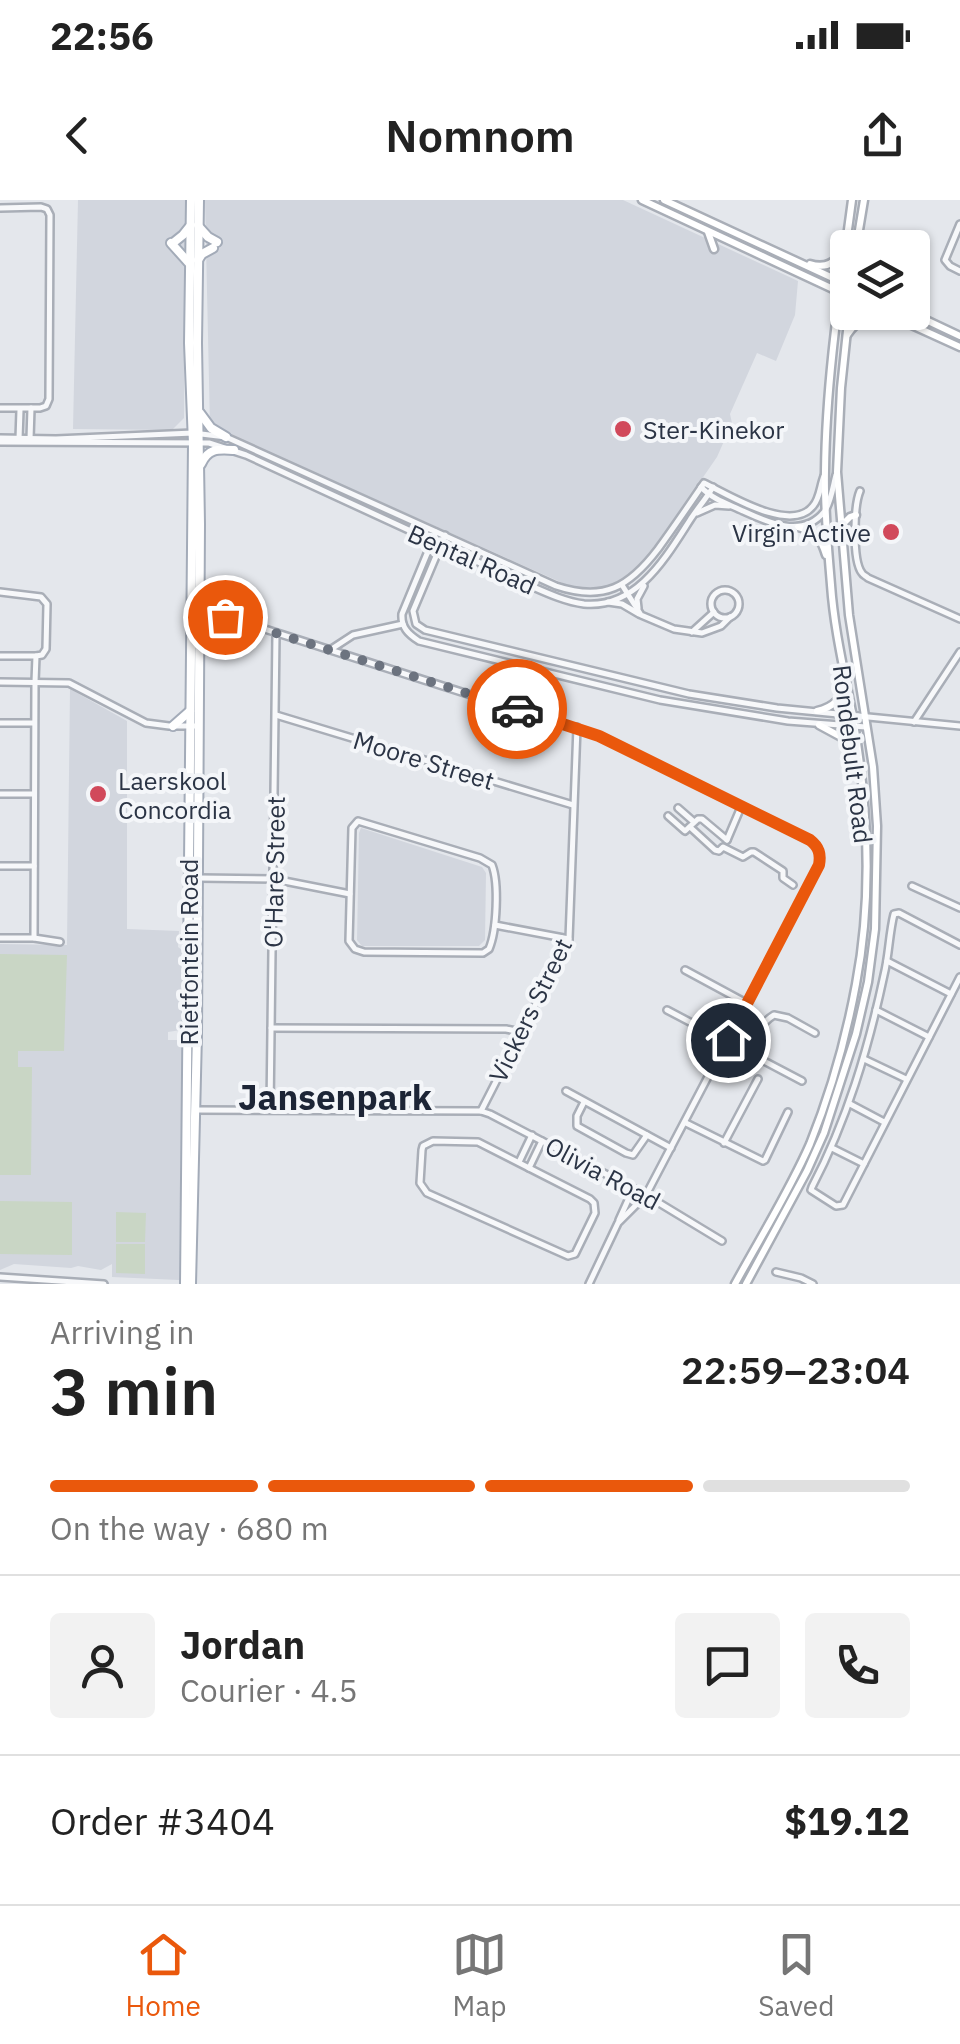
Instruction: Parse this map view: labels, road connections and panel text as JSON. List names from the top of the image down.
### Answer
{
  "streets": {
    "main road": ["Rondebult Road", "Rietfontein Road"],
    "street": [
      "Bental Road",
      "Moore Street",
      "O'Hare Street",
      "Vickers Street",
      "Olivia Road"
    ]
  },
  "crossings": [
    ["Bental Road", "Rietfontein Road"],
    ["Moore Street", "O'Hare Street"],
    ["Moore Street", "Vickers Street"],
    ["Vickers Street", "Olivia Road"]
  ],
  "districts": ["Jansenpark"],
  "places": ["Ster-Kinekor", "Virgin Active", "Laerskool Concordia"],
  "page": {
    "status": "22:56",
    "header": "Nomnom",
    "heading": ["3 min", "Arriving in", "22:59–23:04"],
    "panel": [
      "Jordan",
      "Courier · 4.5",
      "Order #3404",
      "$19.12"
    ],
    "bar": "On the way · 680 m",
    "tabs": ["Home", "Map", "Saved"]
  }
}
